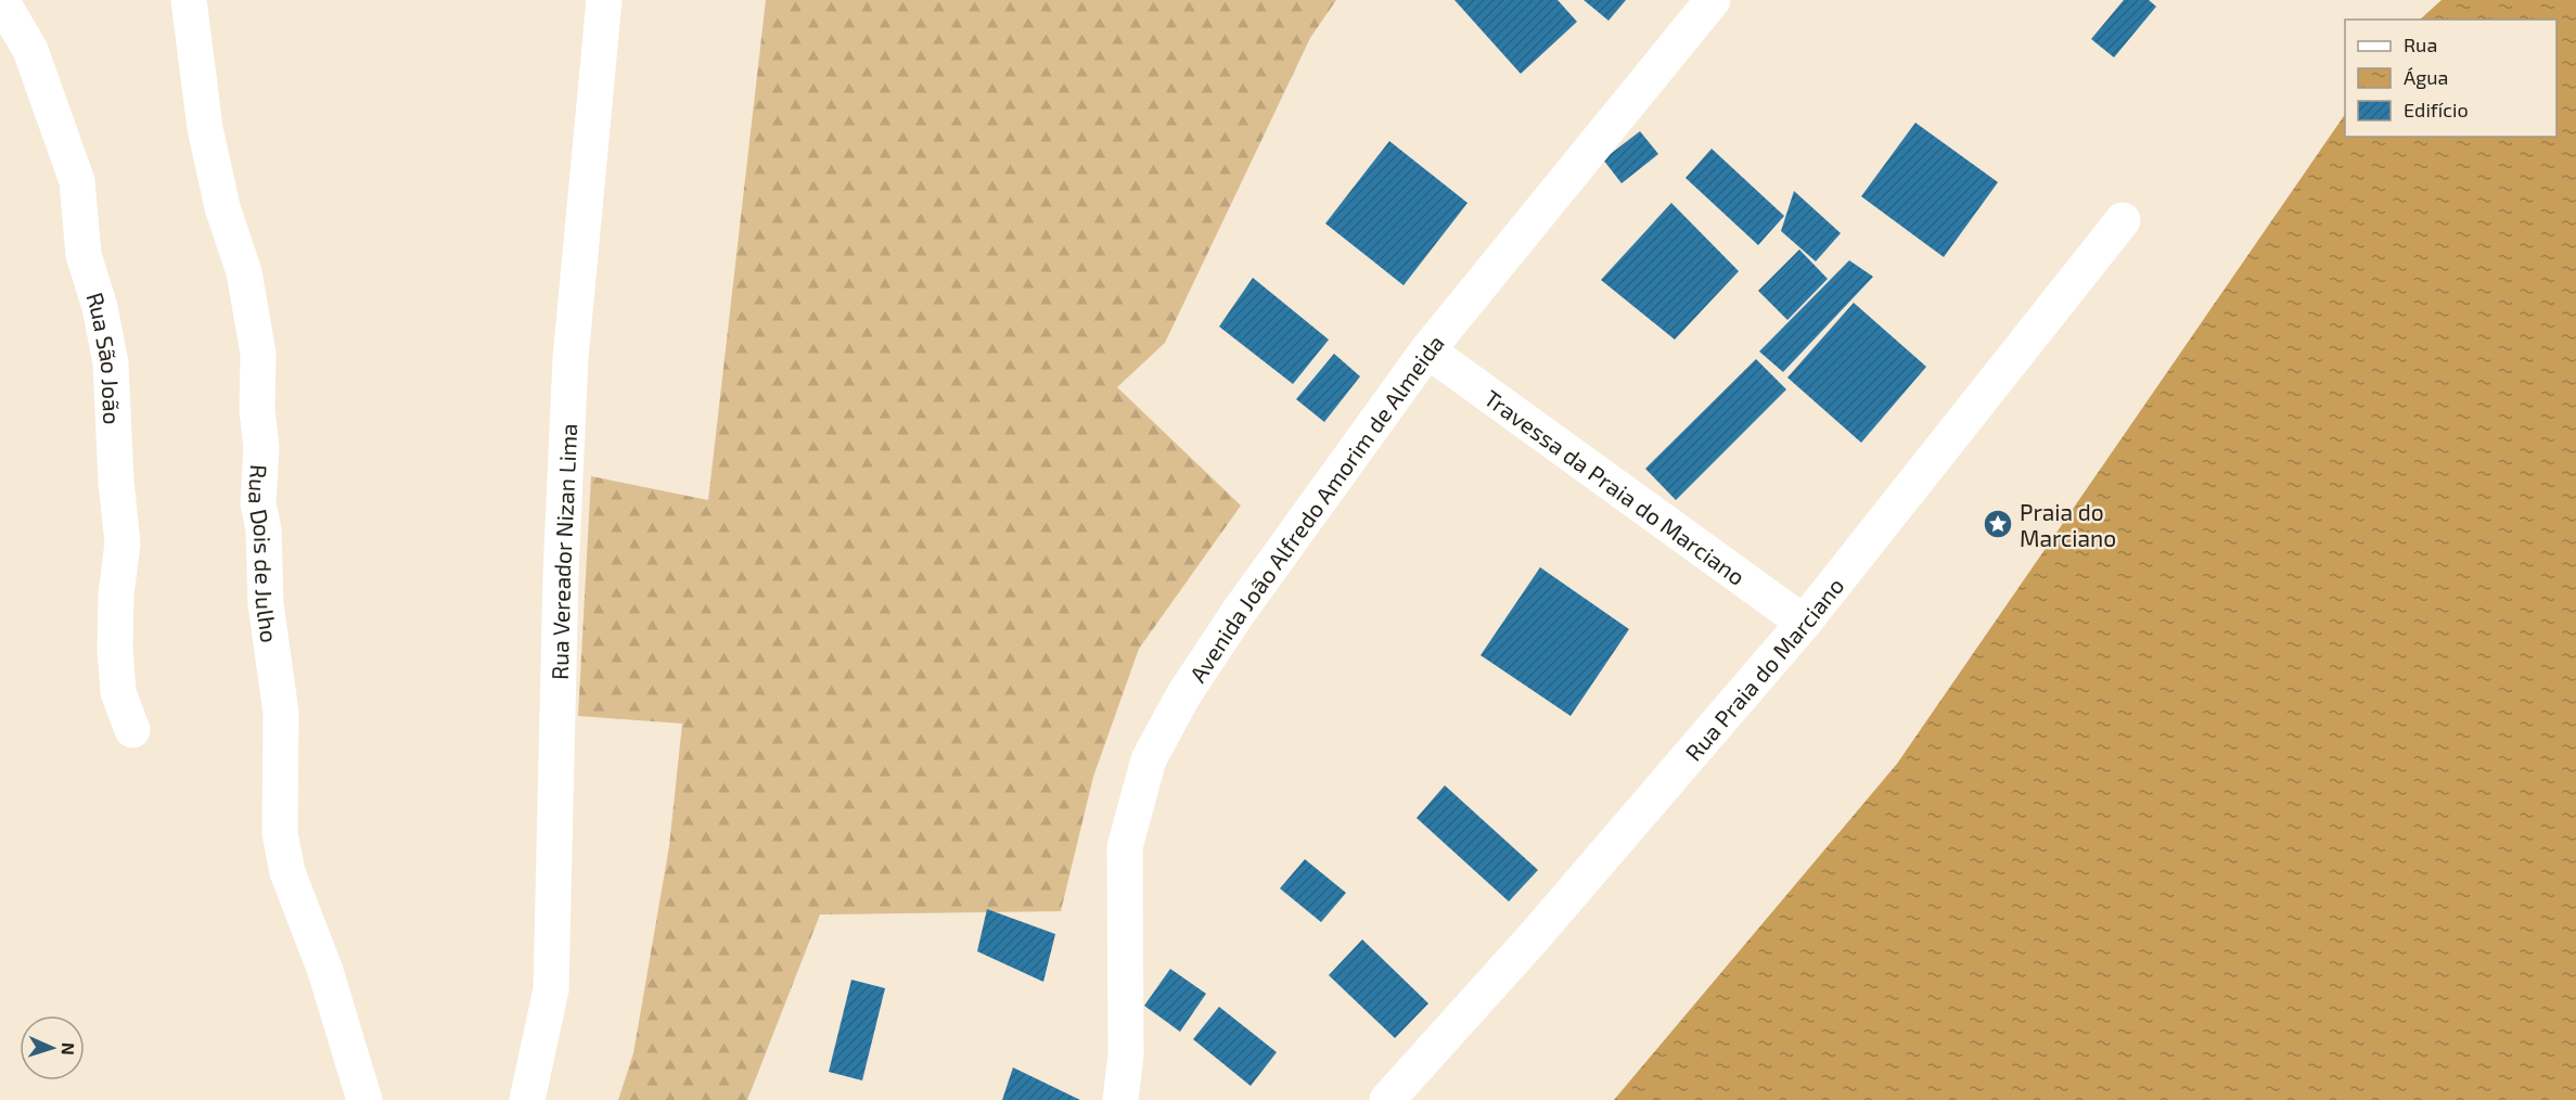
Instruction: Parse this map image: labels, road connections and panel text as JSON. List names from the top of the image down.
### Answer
{
  "streets": {
    "street": [
      "Rua São João",
      "Travessa da Praia do Marciano",
      "Avenida João Alfredo Amorim de Almeida",
      "Rua Vereador Nizan Lima",
      "Rua Dois de Julho",
      "Rua Praia do Marciano"
    ]
  },
  "crossings": [
    ["Travessa da Praia do Marciano", "Avenida João Alfredo Amorim de Almeida"],
    ["Travessa da Praia do Marciano", "Rua Praia do Marciano"]
  ],
  "places": {
    "place": ["Praia do Marciano"]
  },
  "legend": ["Rua", "Água", "Edifício"],
  "north": "right"
}
